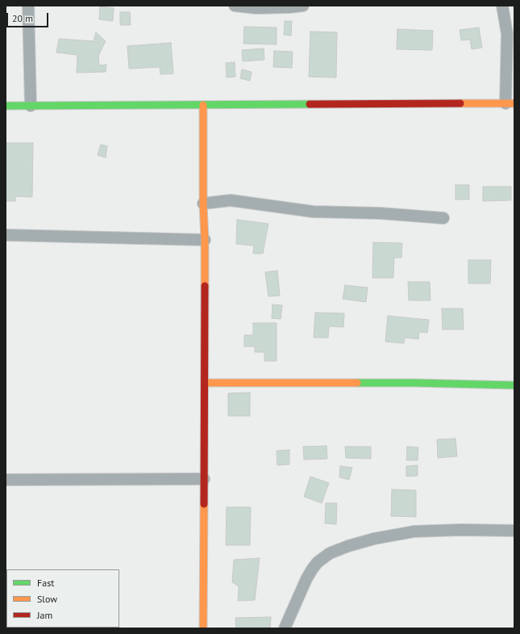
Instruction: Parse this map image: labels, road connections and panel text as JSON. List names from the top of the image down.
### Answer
{
  "legend": ["Fast", "Slow", "Jam"],
  "scale_bar": "20 m"
}
